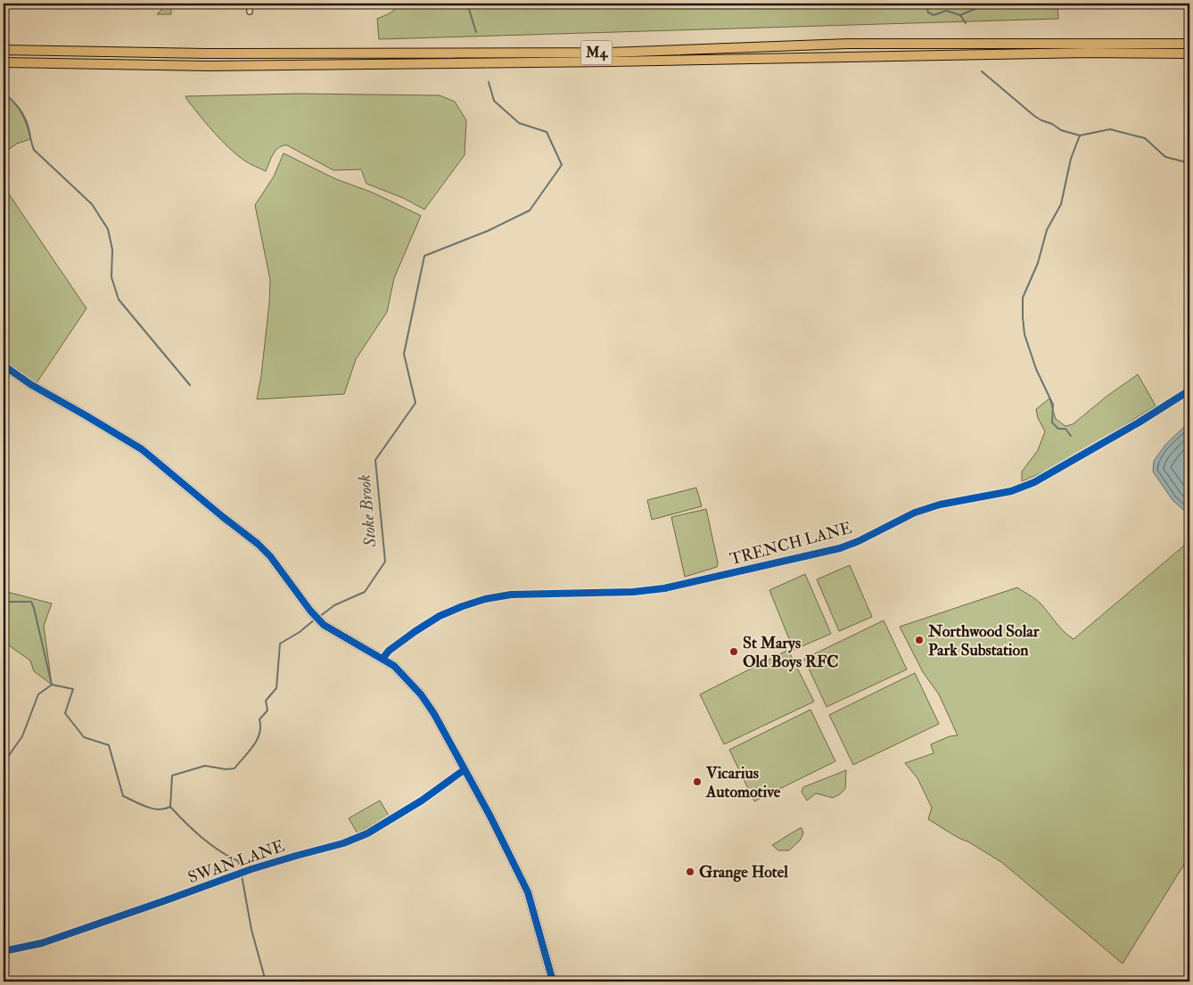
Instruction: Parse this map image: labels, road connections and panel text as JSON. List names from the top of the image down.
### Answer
{
  "streets": {
    "highway": ["M4"],
    "street": ["TRENCH LANE", "SWAN LANE"]
  },
  "water": ["Stoke Brook"],
  "places": [
    "Northwood Solar Park Substation",
    "St Marys Old Boys RFC",
    "Vicarius Automotive",
    "Grange Hotel"
  ]
}
